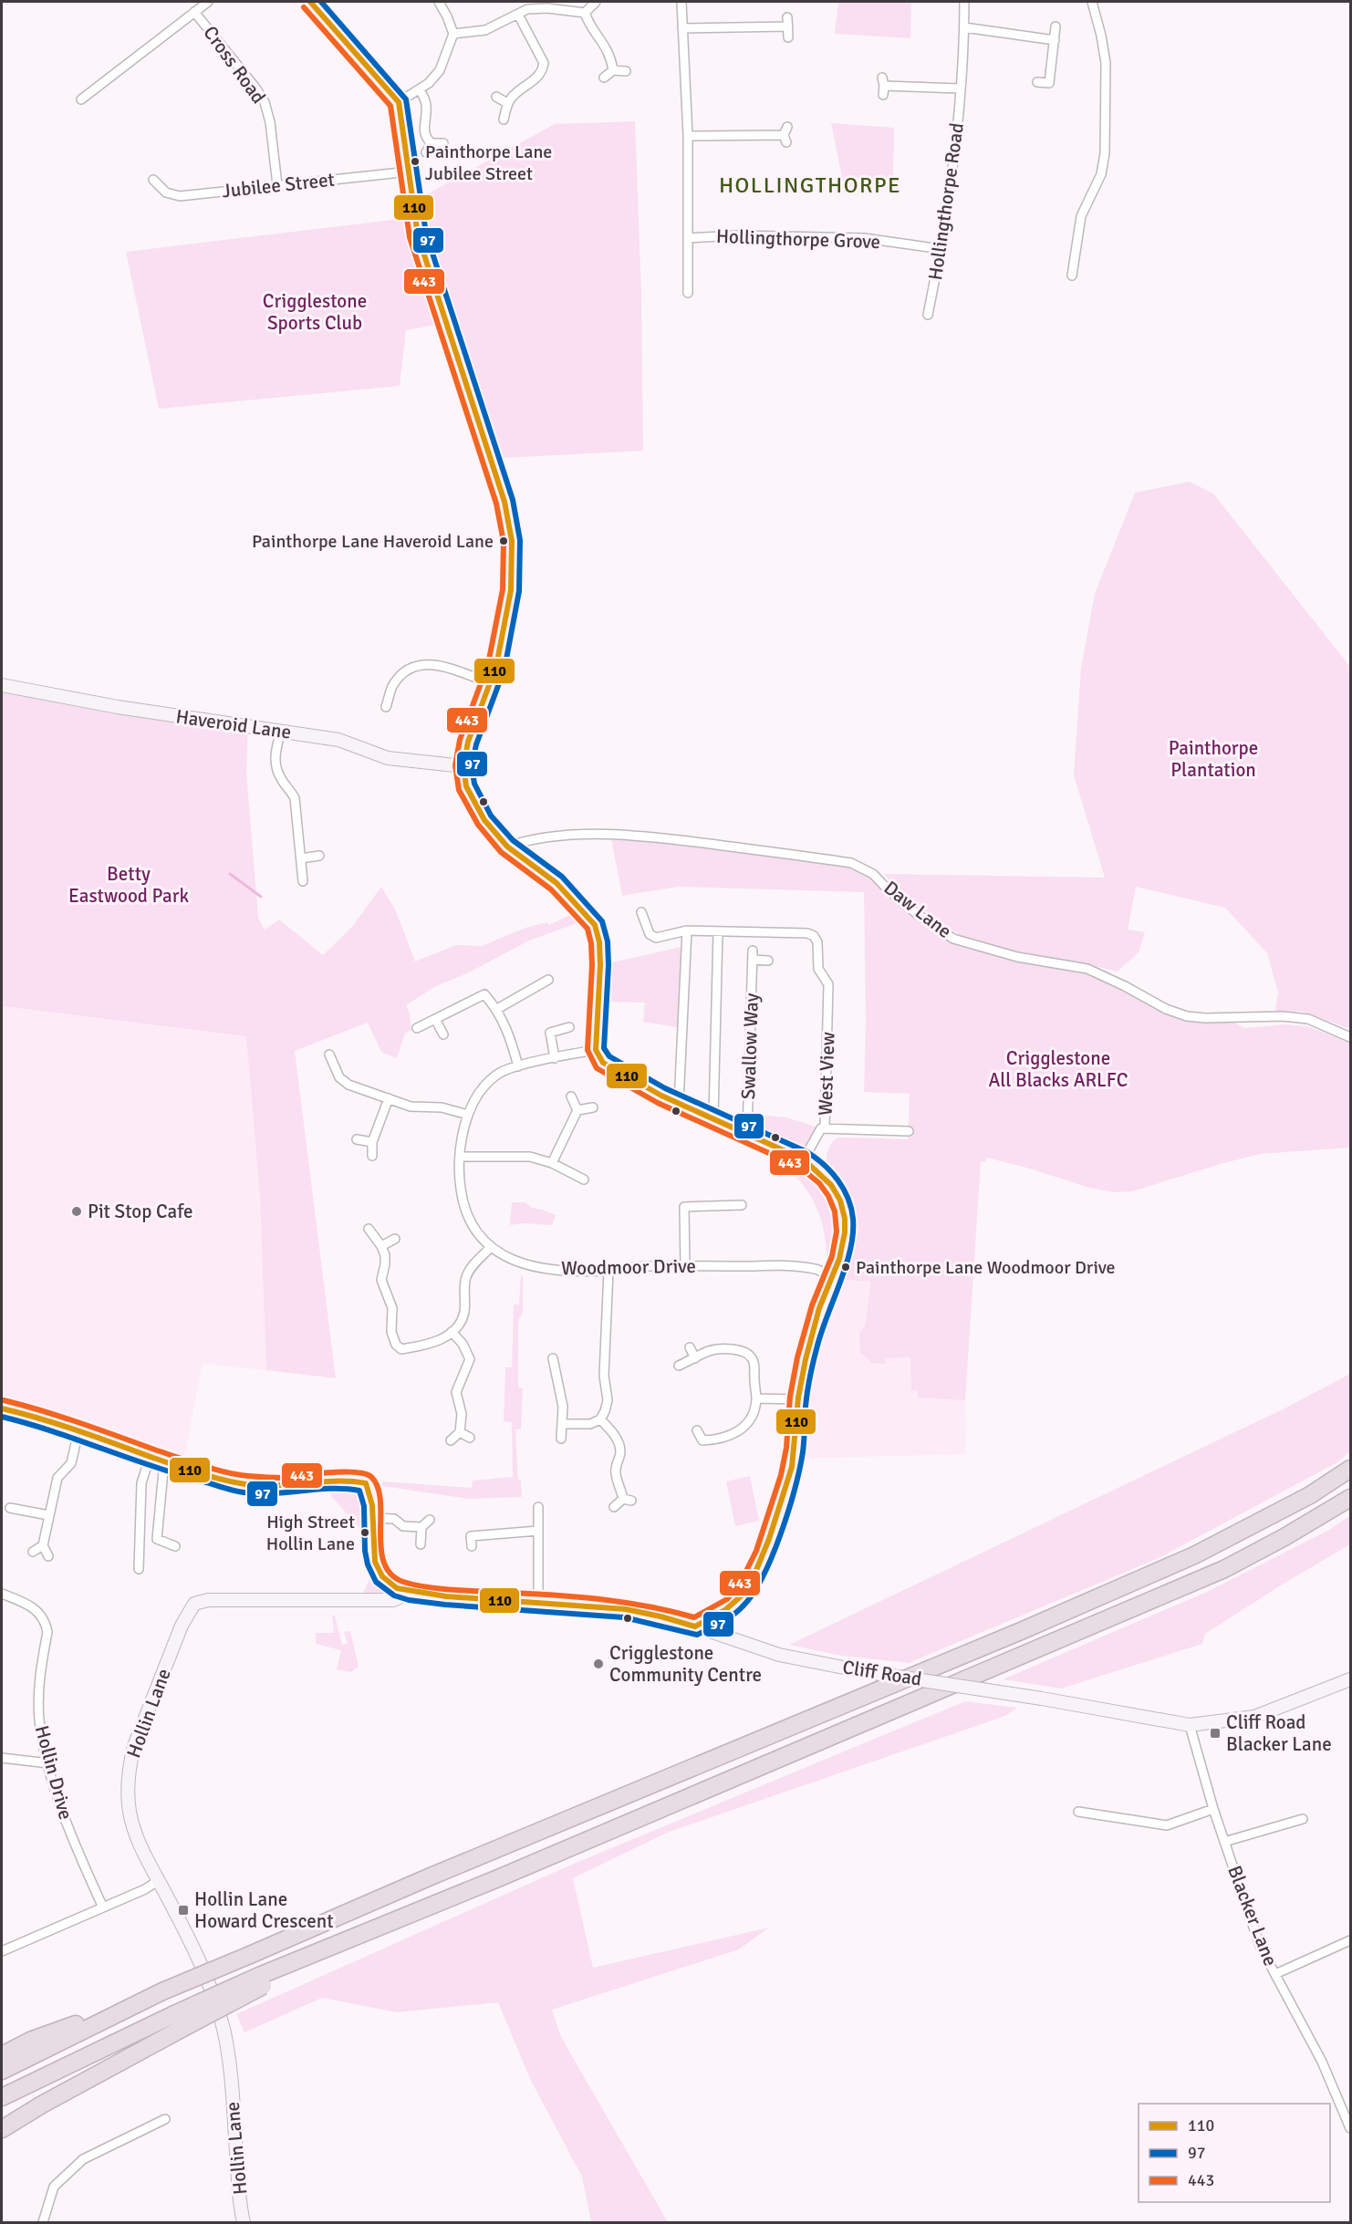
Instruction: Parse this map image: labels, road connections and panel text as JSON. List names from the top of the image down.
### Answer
{
  "streets": {
    "street": [
      "Cross Road",
      "Jubilee Street",
      "Hollingthorpe Road",
      "Hollingthorpe Grove",
      "Haveroid Lane",
      "Daw Lane",
      "Swallow Way",
      "West View",
      "Woodmoor Drive",
      "Cliff Road",
      "Hollin Lane",
      "Hollin Drive",
      "Blacker Lane"
    ]
  },
  "crossings": [
    ["Cross Road", "Jubilee Street"],
    ["Hollingthorpe Road", "Hollingthorpe Grove"],
    ["Cliff Road", "Hollin Lane"],
    ["Cliff Road", "Blacker Lane"]
  ],
  "districts": ["HOLLINGTHORPE"],
  "parks": [
    "Crigglestone Sports Club",
    "Painthorpe Plantation",
    "Betty Eastwood Park",
    "Crigglestone All Blacks ARLFC"
  ],
  "places": {
    "other": [
      "Painthorpe Lane Jubilee Street",
      "Painthorpe Lane Haveroid Lane",
      "Pit Stop Cafe",
      "Painthorpe Lane Woodmoor Drive",
      "High Street Hollin Lane",
      "Crigglestone Community Centre"
    ],
    "transit": ["Cliff Road Blacker Lane", "Hollin Lane Howard Crescent"]
  },
  "lines": ["transit line 110", "transit line 97", "transit line 443"],
  "legend": ["110", "97", "443"]
}
